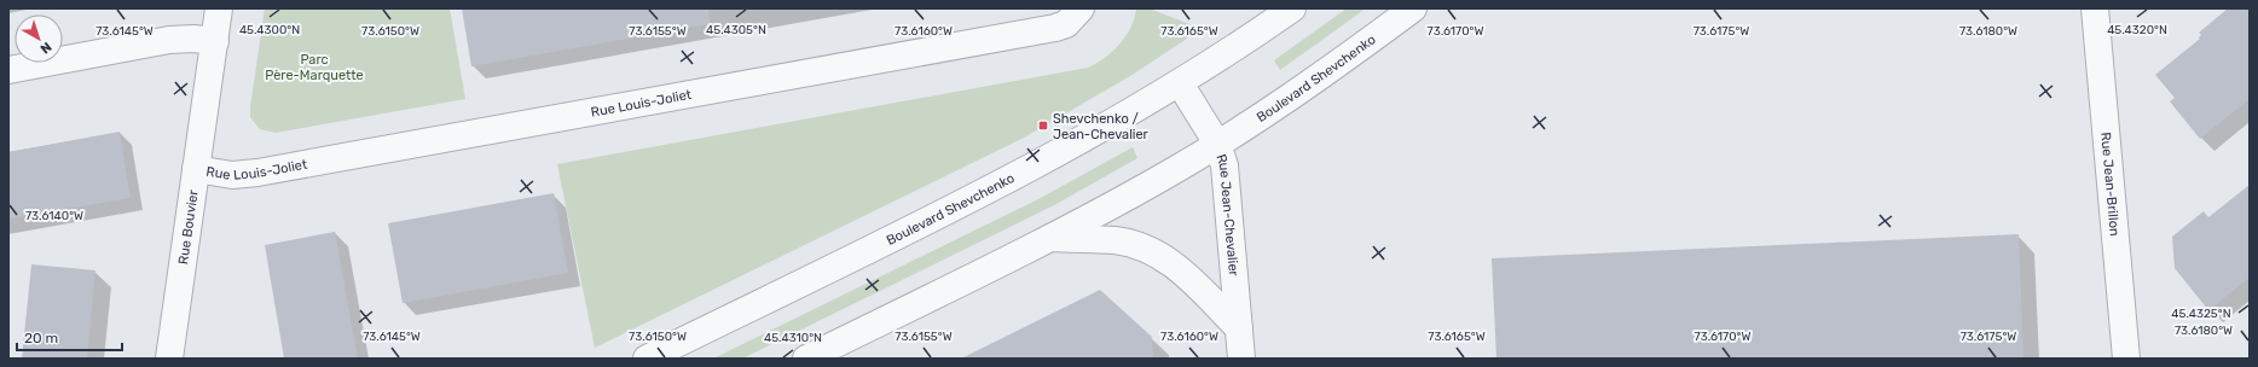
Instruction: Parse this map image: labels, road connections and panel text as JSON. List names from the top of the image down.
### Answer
{
  "streets": {
    "street": [
      "Boulevard Shevchenko",
      "Rue Louis-Joliet",
      "Rue Jean-Brillon",
      "Rue Jean-Chevalier",
      "Rue Bouvier"
    ]
  },
  "crossings": [
    ["Boulevard Shevchenko", "Rue Jean-Chevalier"],
    ["Rue Louis-Joliet", "Rue Bouvier"]
  ],
  "parks": ["Parc Père-Marquette"],
  "places": {
    "transit": ["Shevchenko / Jean-Chevalier"]
  },
  "scale_bar": "20 m",
  "north": "bottom right",
  "coordinates": [
    "45.4305°N",
    "45.4300°N",
    "45.4320°N",
    "73.6150°W",
    "73.6165°W",
    "73.6170°W",
    "73.6180°W",
    "73.6145°W",
    "73.6155°W",
    "73.6160°W",
    "73.6175°W",
    "73.6140°W",
    "45.4325°N",
    "45.4310°N"
  ]
}
